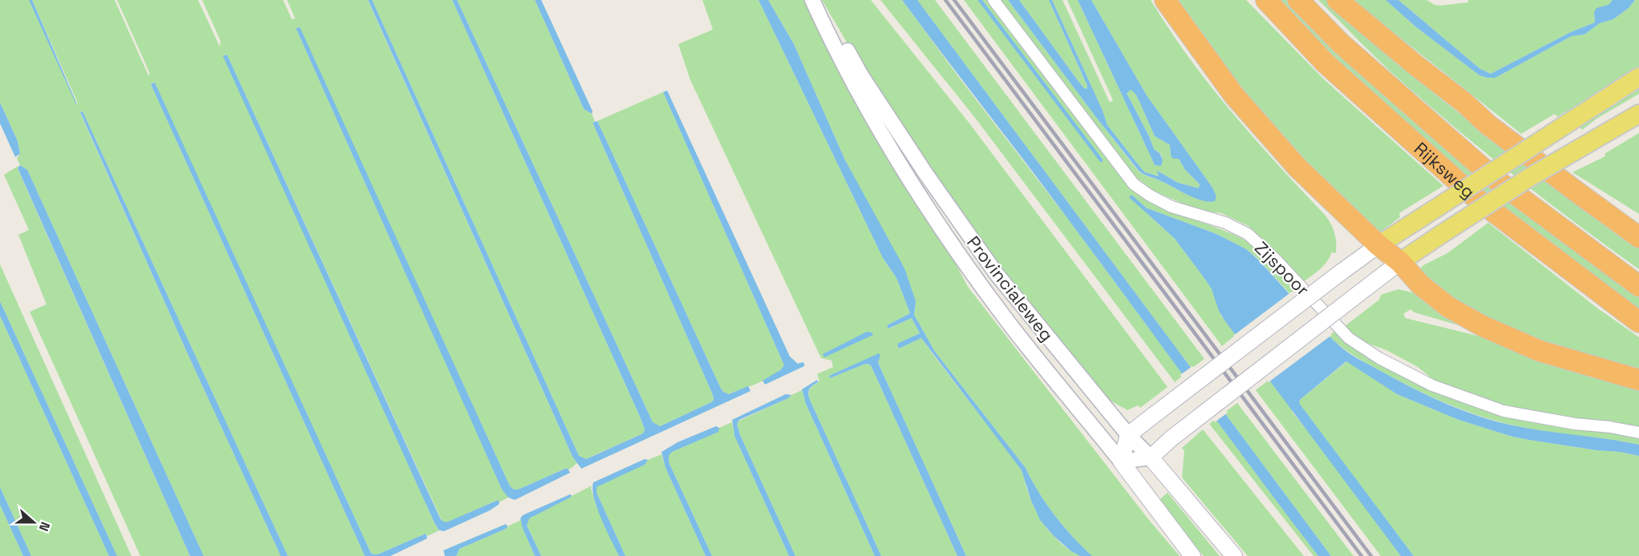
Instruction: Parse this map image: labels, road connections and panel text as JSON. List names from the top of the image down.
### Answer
{
  "streets": {
    "highway": ["Rijksweg"],
    "main road": ["Provincialeweg"],
    "street": ["Zijspoor"]
  },
  "north": "right"
}
